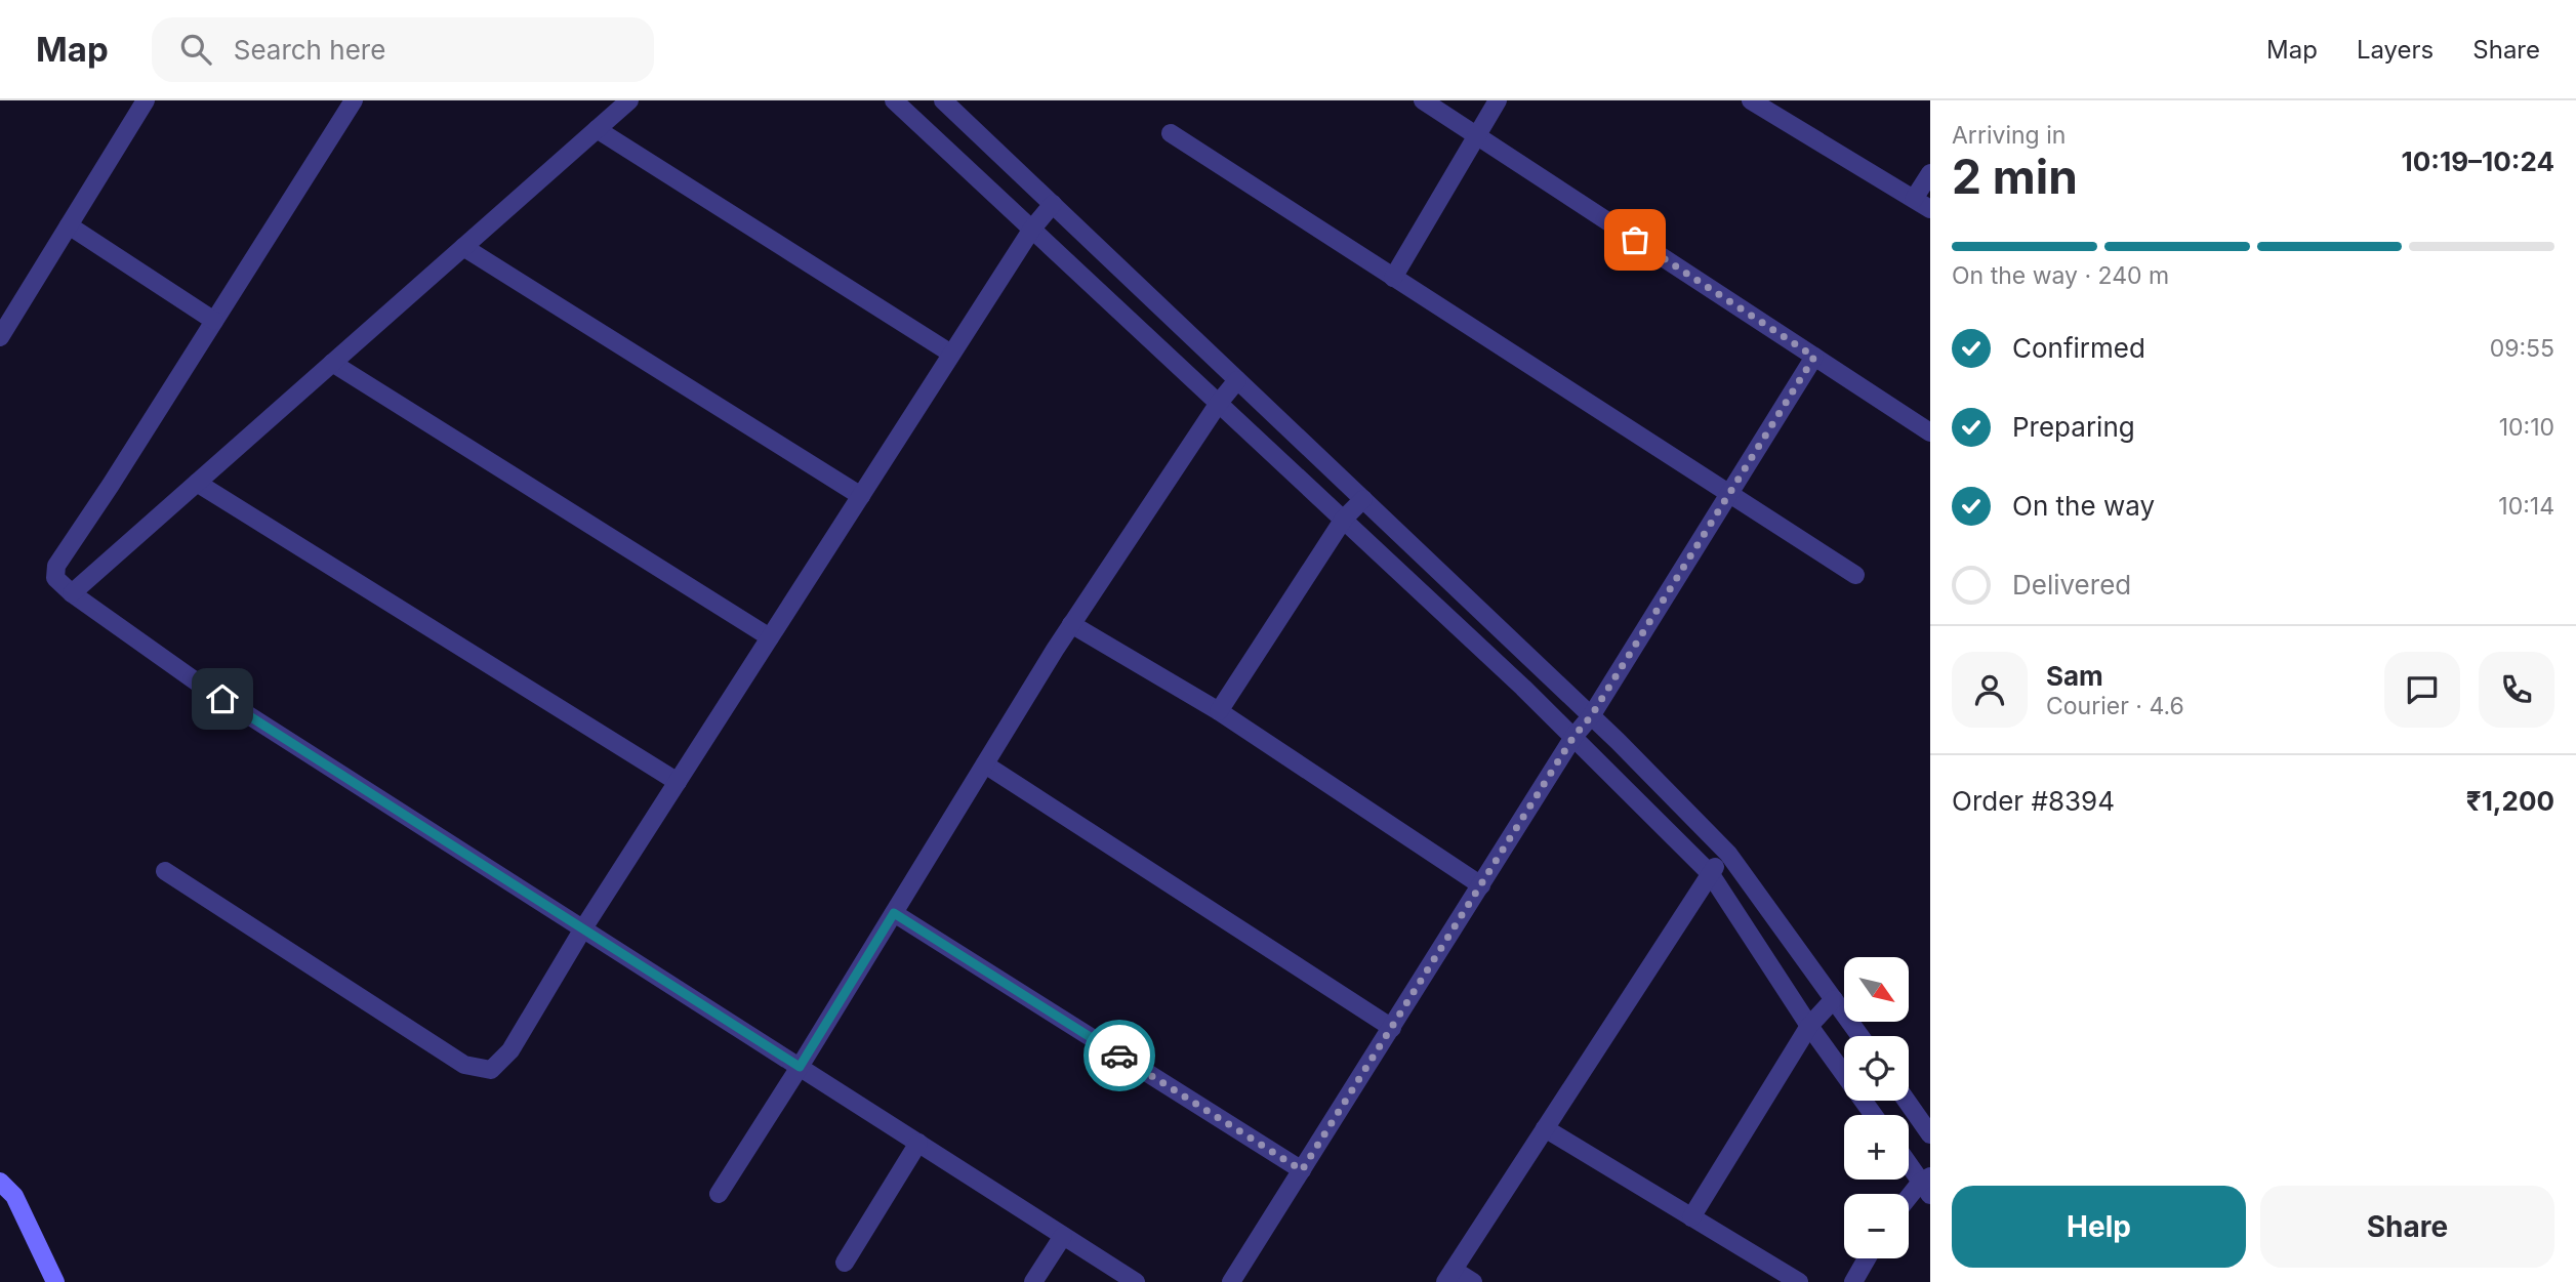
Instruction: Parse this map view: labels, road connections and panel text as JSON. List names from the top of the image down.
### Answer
{
  "north": "bottom right",
  "page": {
    "header": "Map",
    "search": "Search here",
    "nav": ["Map", "Layers", "Share"],
    "heading": ["2 min", "Arriving in", "10:19–10:24"],
    "panel": [
      "Sam",
      "Courier · 4.6",
      "Order #8394",
      "₹1,200"
    ],
    "bar": "On the way · 240 m",
    "list": [
      ["Confirmed", "09:55"],
      ["Preparing", "10:10"],
      ["On the way", "10:14"],
      "Delivered"
    ],
    "map_buttons": ["+", "−"],
    "buttons": ["Help", "Share"]
  }
}
